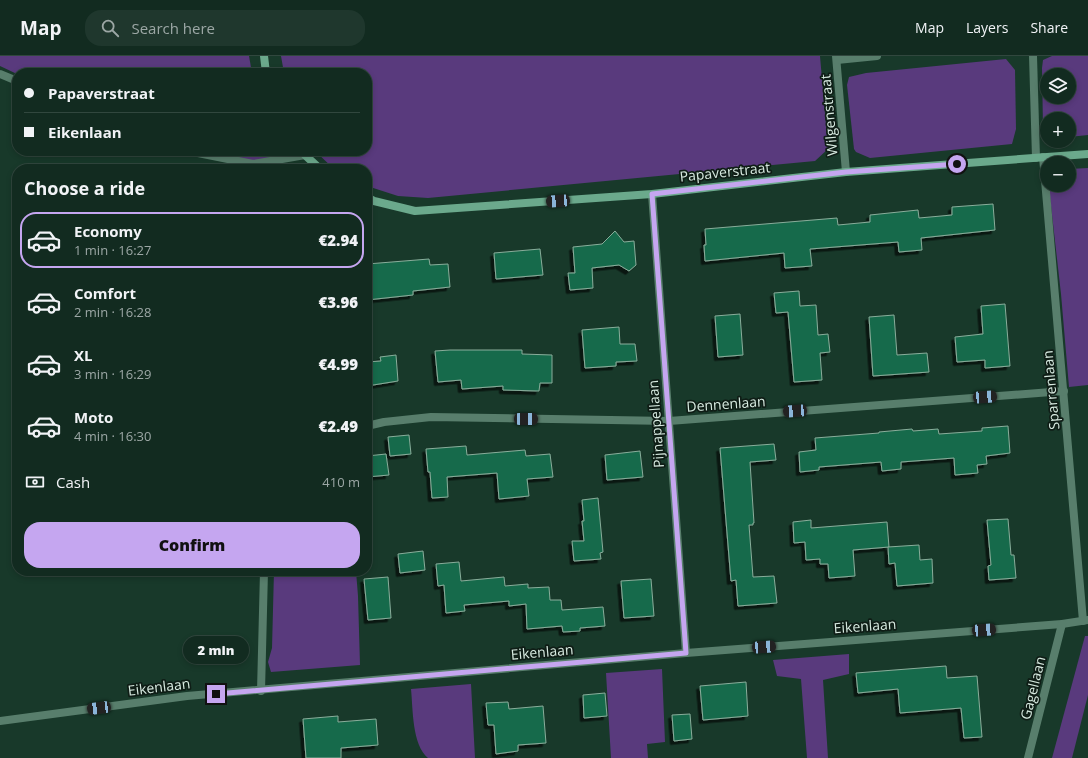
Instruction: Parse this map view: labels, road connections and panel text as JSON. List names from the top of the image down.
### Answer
{
  "streets": {
    "street": [
      "Wilgenstraat",
      "Papaverstraat",
      "Sparrenlaan",
      "Dennenlaan",
      "Pijnappellaan",
      "Eikenlaan",
      "Gagellaan"
    ]
  },
  "crossings": [
    ["Wilgenstraat", "Papaverstraat"],
    ["Papaverstraat", "Sparrenlaan"],
    ["Papaverstraat", "Pijnappellaan"],
    ["Sparrenlaan", "Dennenlaan"],
    ["Sparrenlaan", "Eikenlaan"],
    ["Dennenlaan", "Pijnappellaan"],
    ["Pijnappellaan", "Eikenlaan"],
    ["Eikenlaan", "Gagellaan"]
  ],
  "page": {
    "header": "Map",
    "search": "Search here",
    "nav": ["Map", "Layers", "Share"],
    "map_buttons": ["+", "−"],
    "banner": ["Papaverstraat", "Eikenlaan"],
    "heading": "Choose a ride",
    "list": [
      {
        "name": "Economy",
        "note": "1 min · 16:27",
        "value": "€2.94"
      },
      {
        "name": "Comfort",
        "note": "2 min · 16:28",
        "value": "€3.96"
      },
      {
        "name": "XL",
        "note": "3 min · 16:29",
        "value": "€4.99"
      },
      {
        "name": "Moto",
        "note": "4 min · 16:30",
        "value": "€2.49"
      }
    ],
    "pay": ["Cash", "410 m"],
    "buttons": "Confirm",
    "bubble": "2 min"
  }
}
